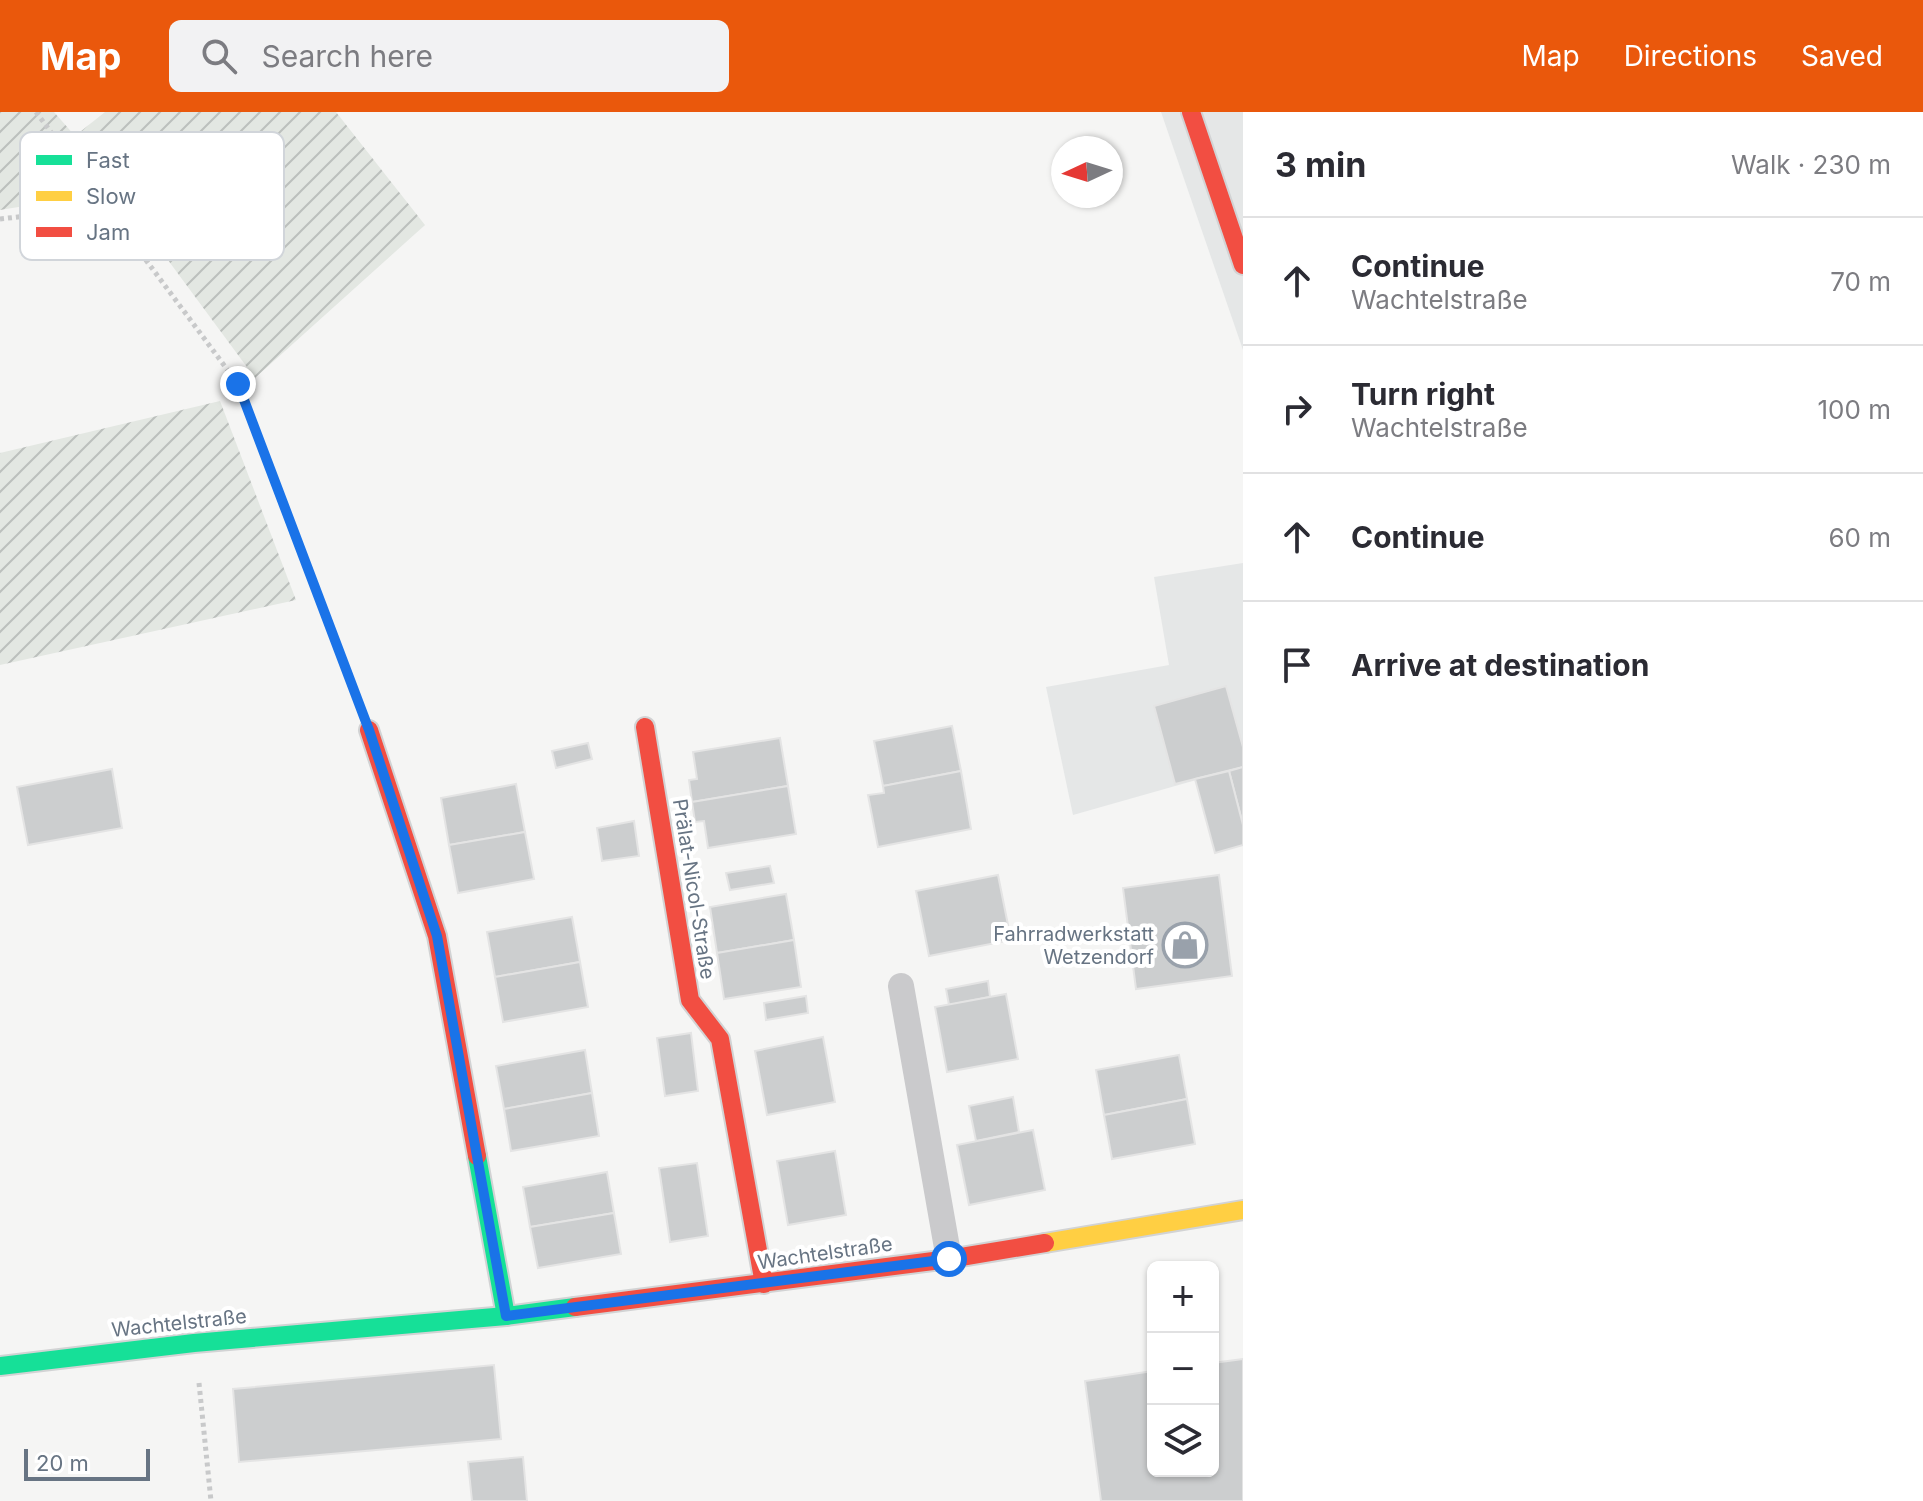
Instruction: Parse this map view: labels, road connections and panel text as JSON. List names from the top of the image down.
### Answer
{
  "streets": {
    "street": ["Prälat-Nicol-Straße", "Wachtelstraße"]
  },
  "crossings": [
    ["Prälat-Nicol-Straße", "Wachtelstraße"]
  ],
  "places": {
    "shop": ["Fahrradwerkstatt Wetzendorf"]
  },
  "legend": ["Fast", "Slow", "Jam"],
  "scale_bar": "20 m",
  "north": "left",
  "page": {
    "header": "Map",
    "search": "Search here",
    "nav": ["Map", "Directions", "Saved"],
    "heading": ["3 min", "Walk · 230 m"],
    "list": [
      ["Continue", "Wachtelstraße", "70 m"],
      ["Turn right", "Wachtelstraße", "100 m"],
      ["Continue", "60 m"],
      "Arrive at destination"
    ],
    "map_buttons": ["+", "−"],
    "scale": "20 m"
  }
}
